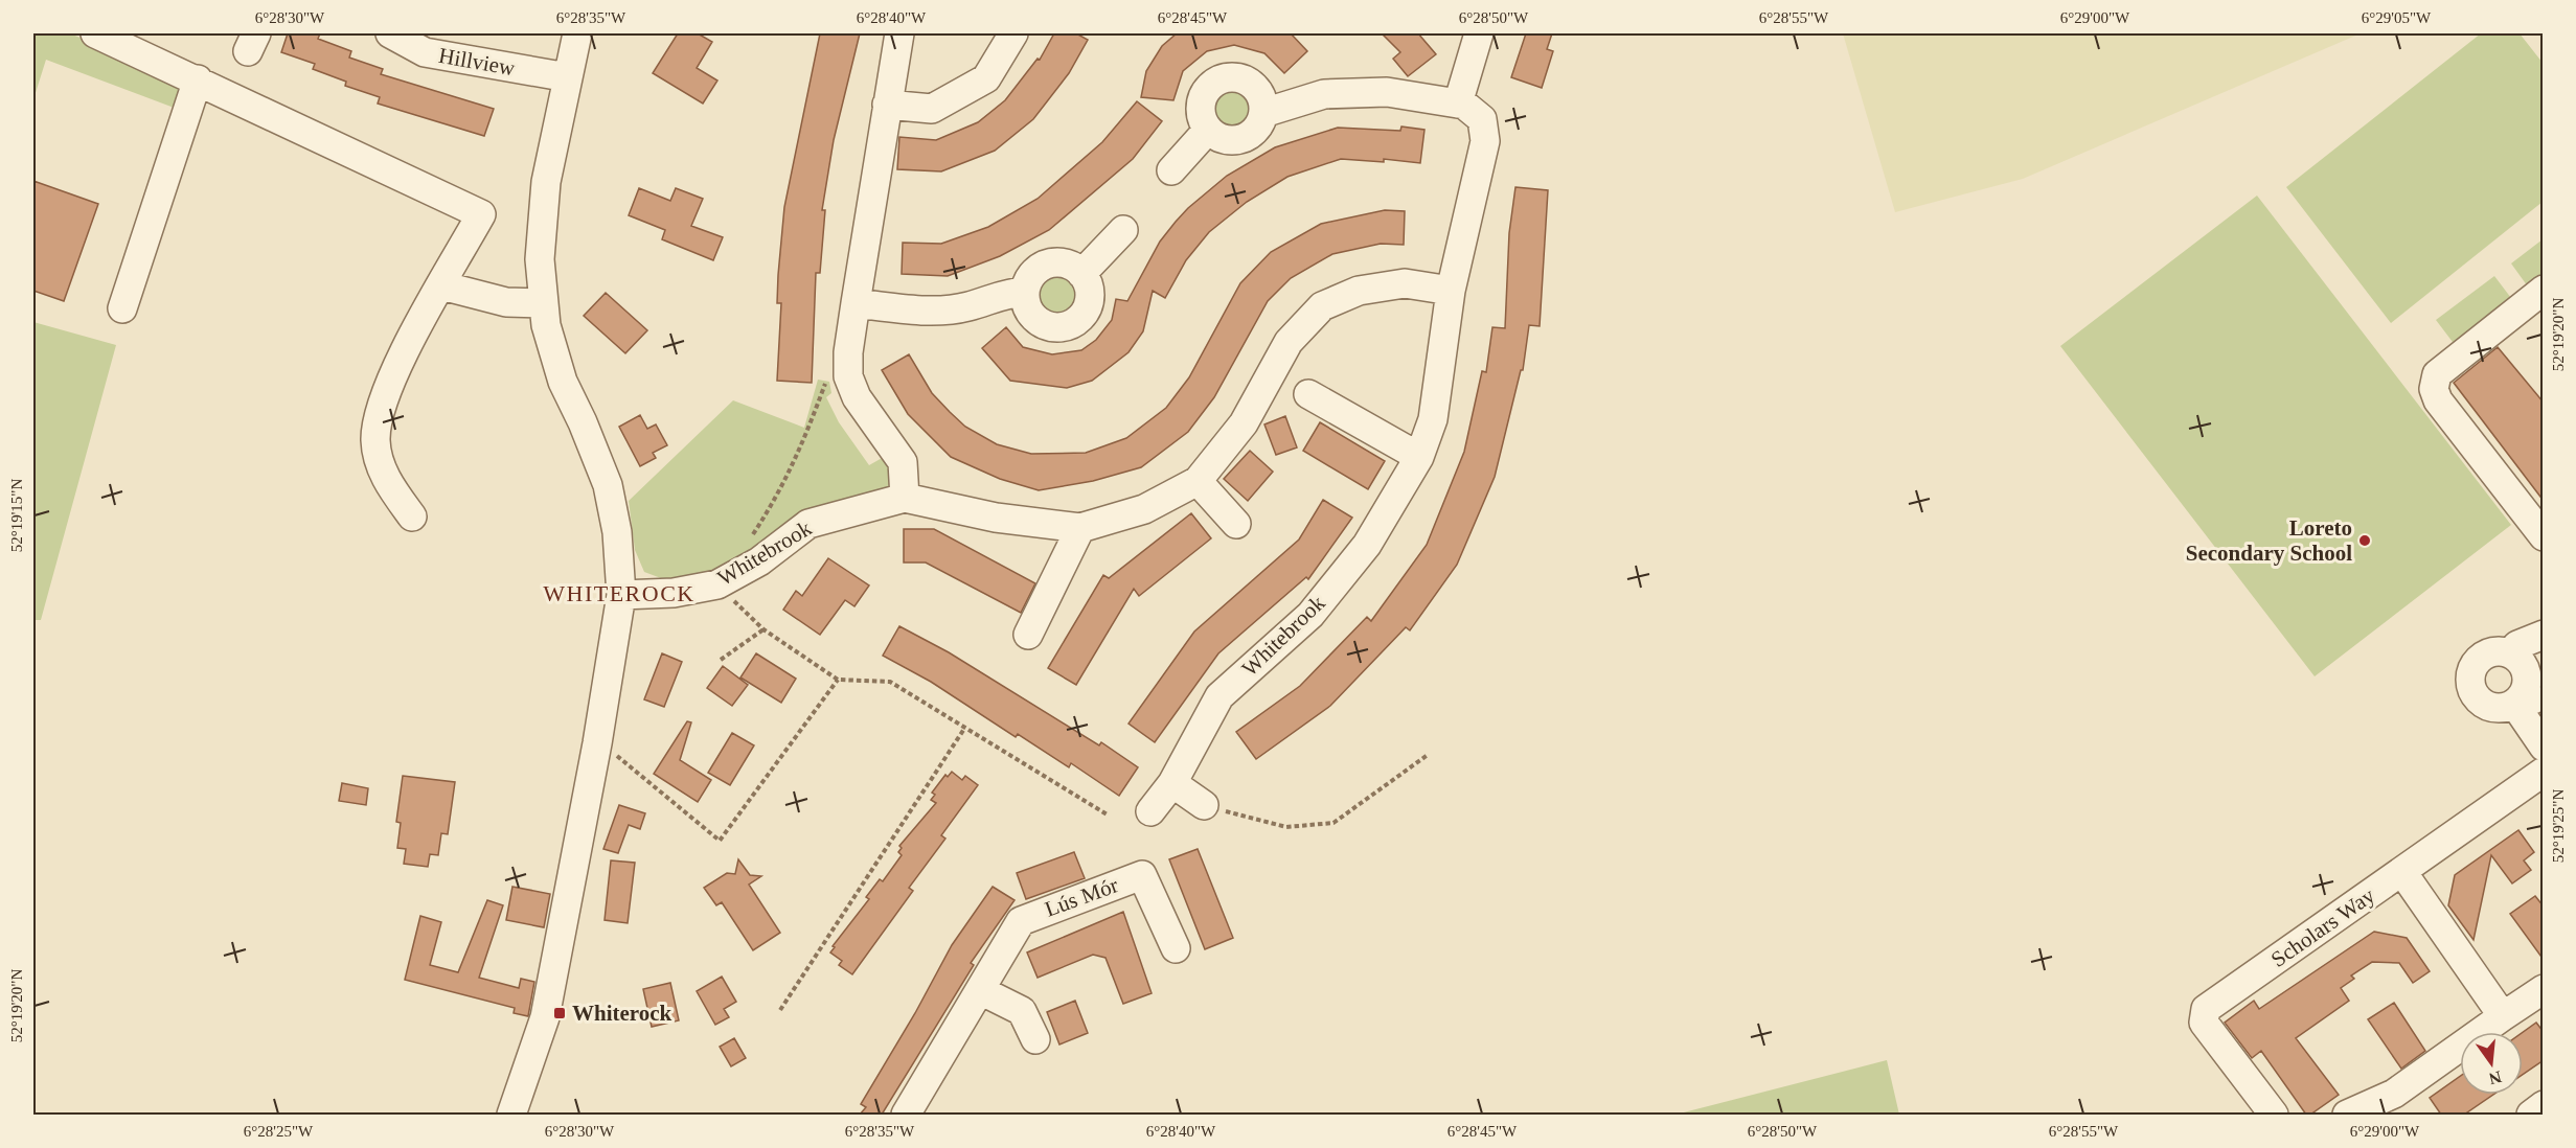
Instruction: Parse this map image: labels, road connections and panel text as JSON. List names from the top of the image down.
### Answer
{
  "streets": {
    "street": [
      "Hillview",
      "Whitebrook",
      "Lús Mór",
      "Scholars Way"
    ]
  },
  "districts": ["WHITEROCK"],
  "places": {
    "other": ["Loreto Secondary School"],
    "transit": ["Whiterock"]
  },
  "north": "bottom",
  "coordinates": [
    "6°28'30\"W",
    "6°28'35\"W",
    "6°28'40\"W",
    "6°28'45\"W",
    "6°28'50\"W",
    "6°28'55\"W",
    "6°29'00\"W",
    "6°29'05\"W",
    "52°19'20\"N",
    "52°19'15\"N",
    "52°19'25\"N",
    "6°28'25\"W"
  ]
}
